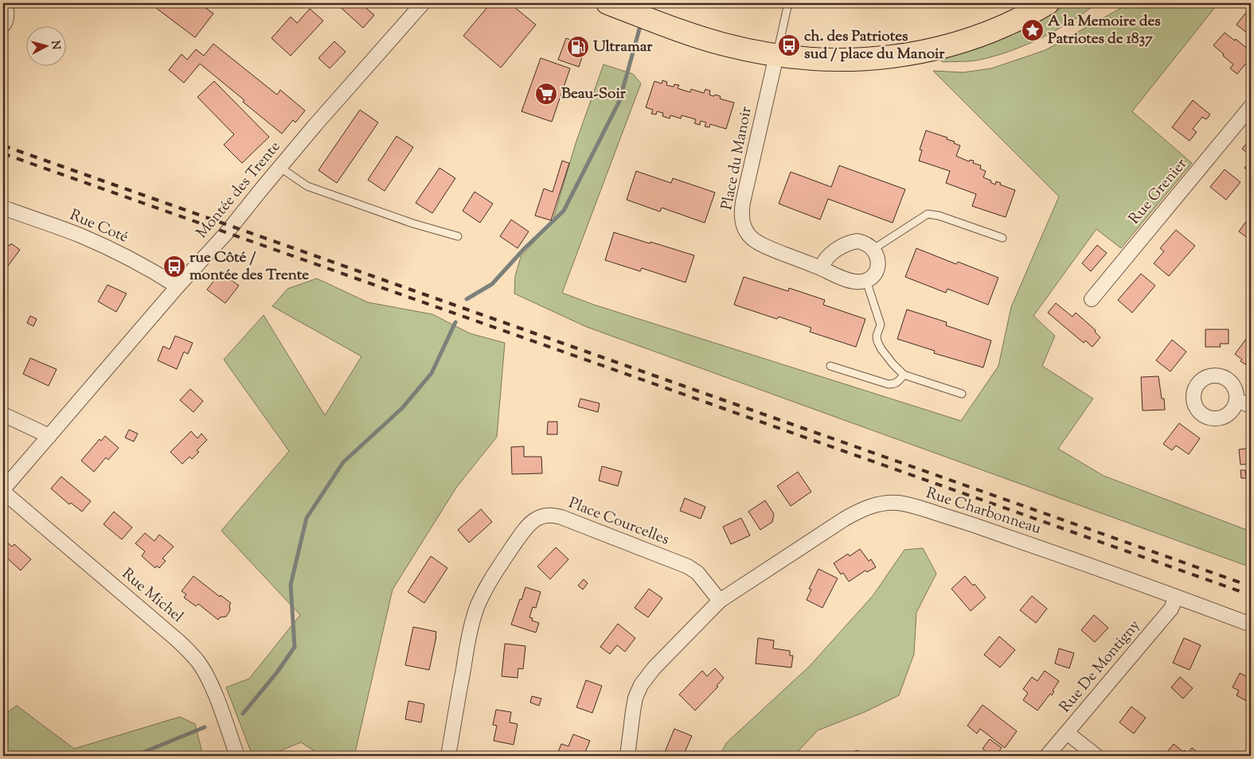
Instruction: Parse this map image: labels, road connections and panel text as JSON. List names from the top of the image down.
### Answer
{
  "streets": {
    "street": [
      "Place du Manoir",
      "Montée des Trente",
      "Rue Grenier",
      "Rue Coté",
      "Rue Charbonneau",
      "Place Courcelles",
      "Rue Michel",
      "Rue De Montigny"
    ]
  },
  "crossings": [
    ["Montée des Trente", "Rue Coté"],
    ["Montée des Trente", "Rue Michel"],
    ["Rue Charbonneau", "Place Courcelles"],
    ["Rue Charbonneau", "Rue De Montigny"]
  ],
  "places": {
    "place": ["A la Memoire des Patriotes de 1837"],
    "bus stop": ["ch. des Patriotes sud / place du Manoir", "rue Côté / montée des Trente"],
    "fuel station": ["Ultramar"],
    "supermarket": ["Beau-Soir"]
  },
  "north": "right"
}
